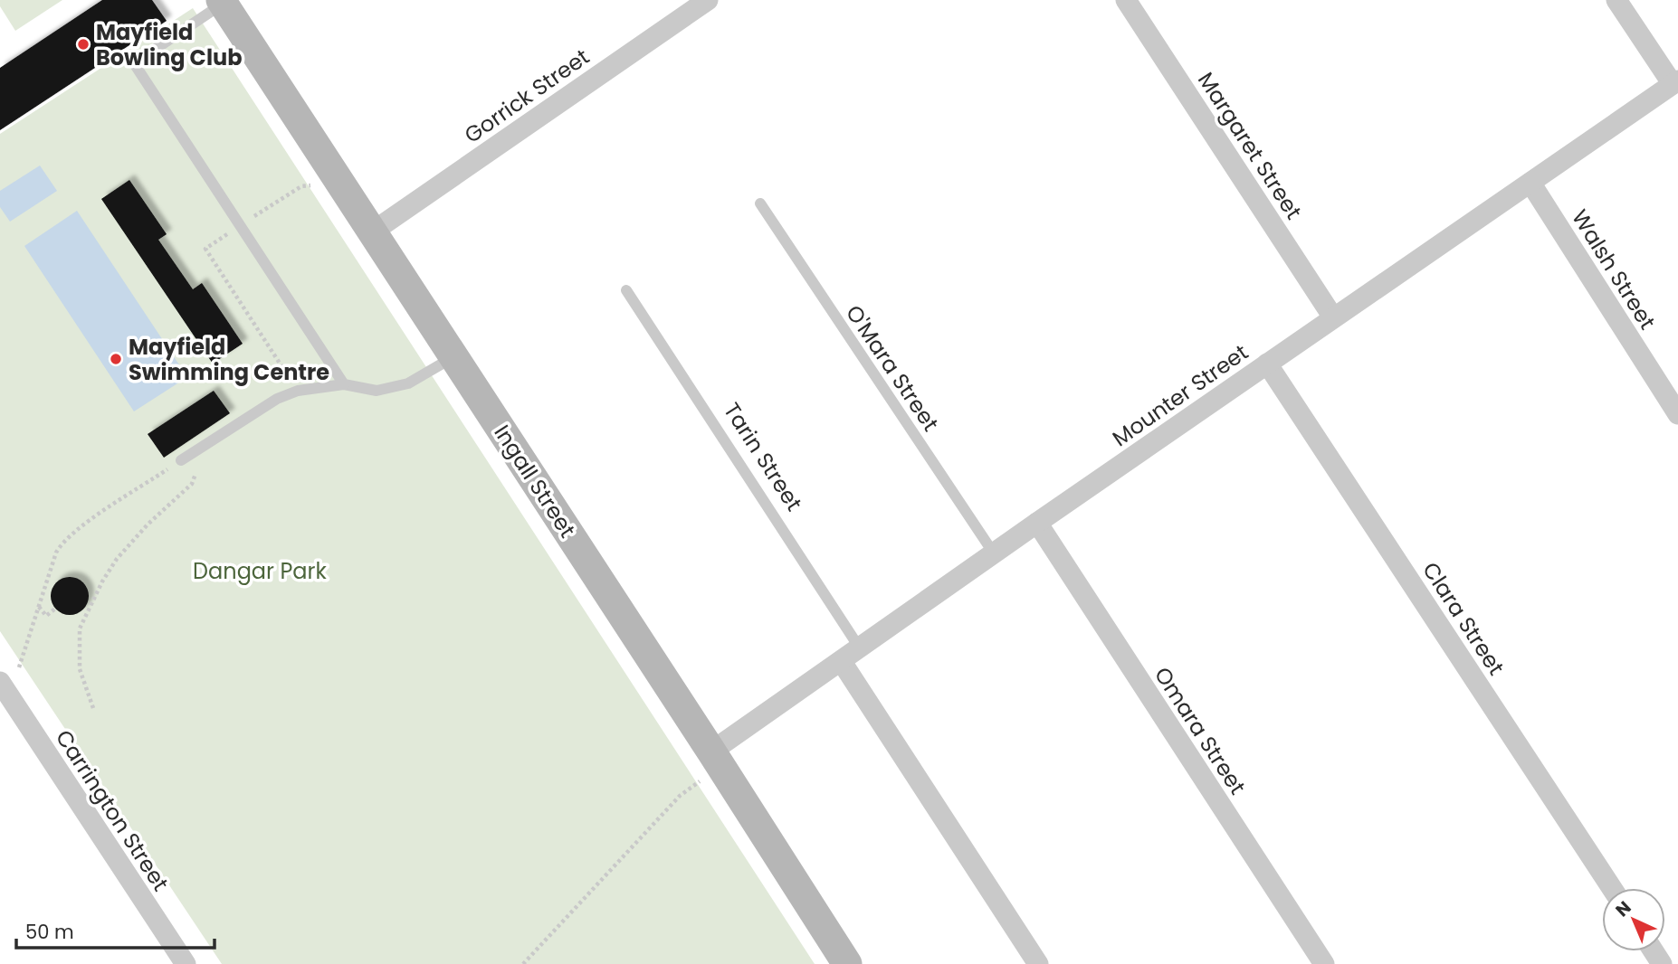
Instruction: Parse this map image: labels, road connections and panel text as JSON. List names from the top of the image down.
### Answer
{
  "streets": {
    "main road": ["Ingall Street"],
    "street": [
      "Gorrick Street",
      "Margaret Street",
      "Walsh Street",
      "Mounter Street",
      "Clara Street",
      "Omara Street",
      "Carrington Street"
    ],
    "lane": ["O'Mara Street", "Tarin Street"]
  },
  "crossings": [
    ["Gorrick Street", "Ingall Street"],
    ["Margaret Street", "Mounter Street"],
    ["Walsh Street", "Mounter Street"],
    ["O'Mara Street", "Mounter Street"],
    ["Mounter Street", "Tarin Street"],
    ["Mounter Street", "Ingall Street"],
    ["Mounter Street", "Clara Street"],
    ["Mounter Street", "Omara Street"]
  ],
  "parks": ["Dangar Park"],
  "places": ["Mayfield Bowling Club", "Mayfield Swimming Centre"],
  "scale_bar": "50 m",
  "north": "top left"
}
